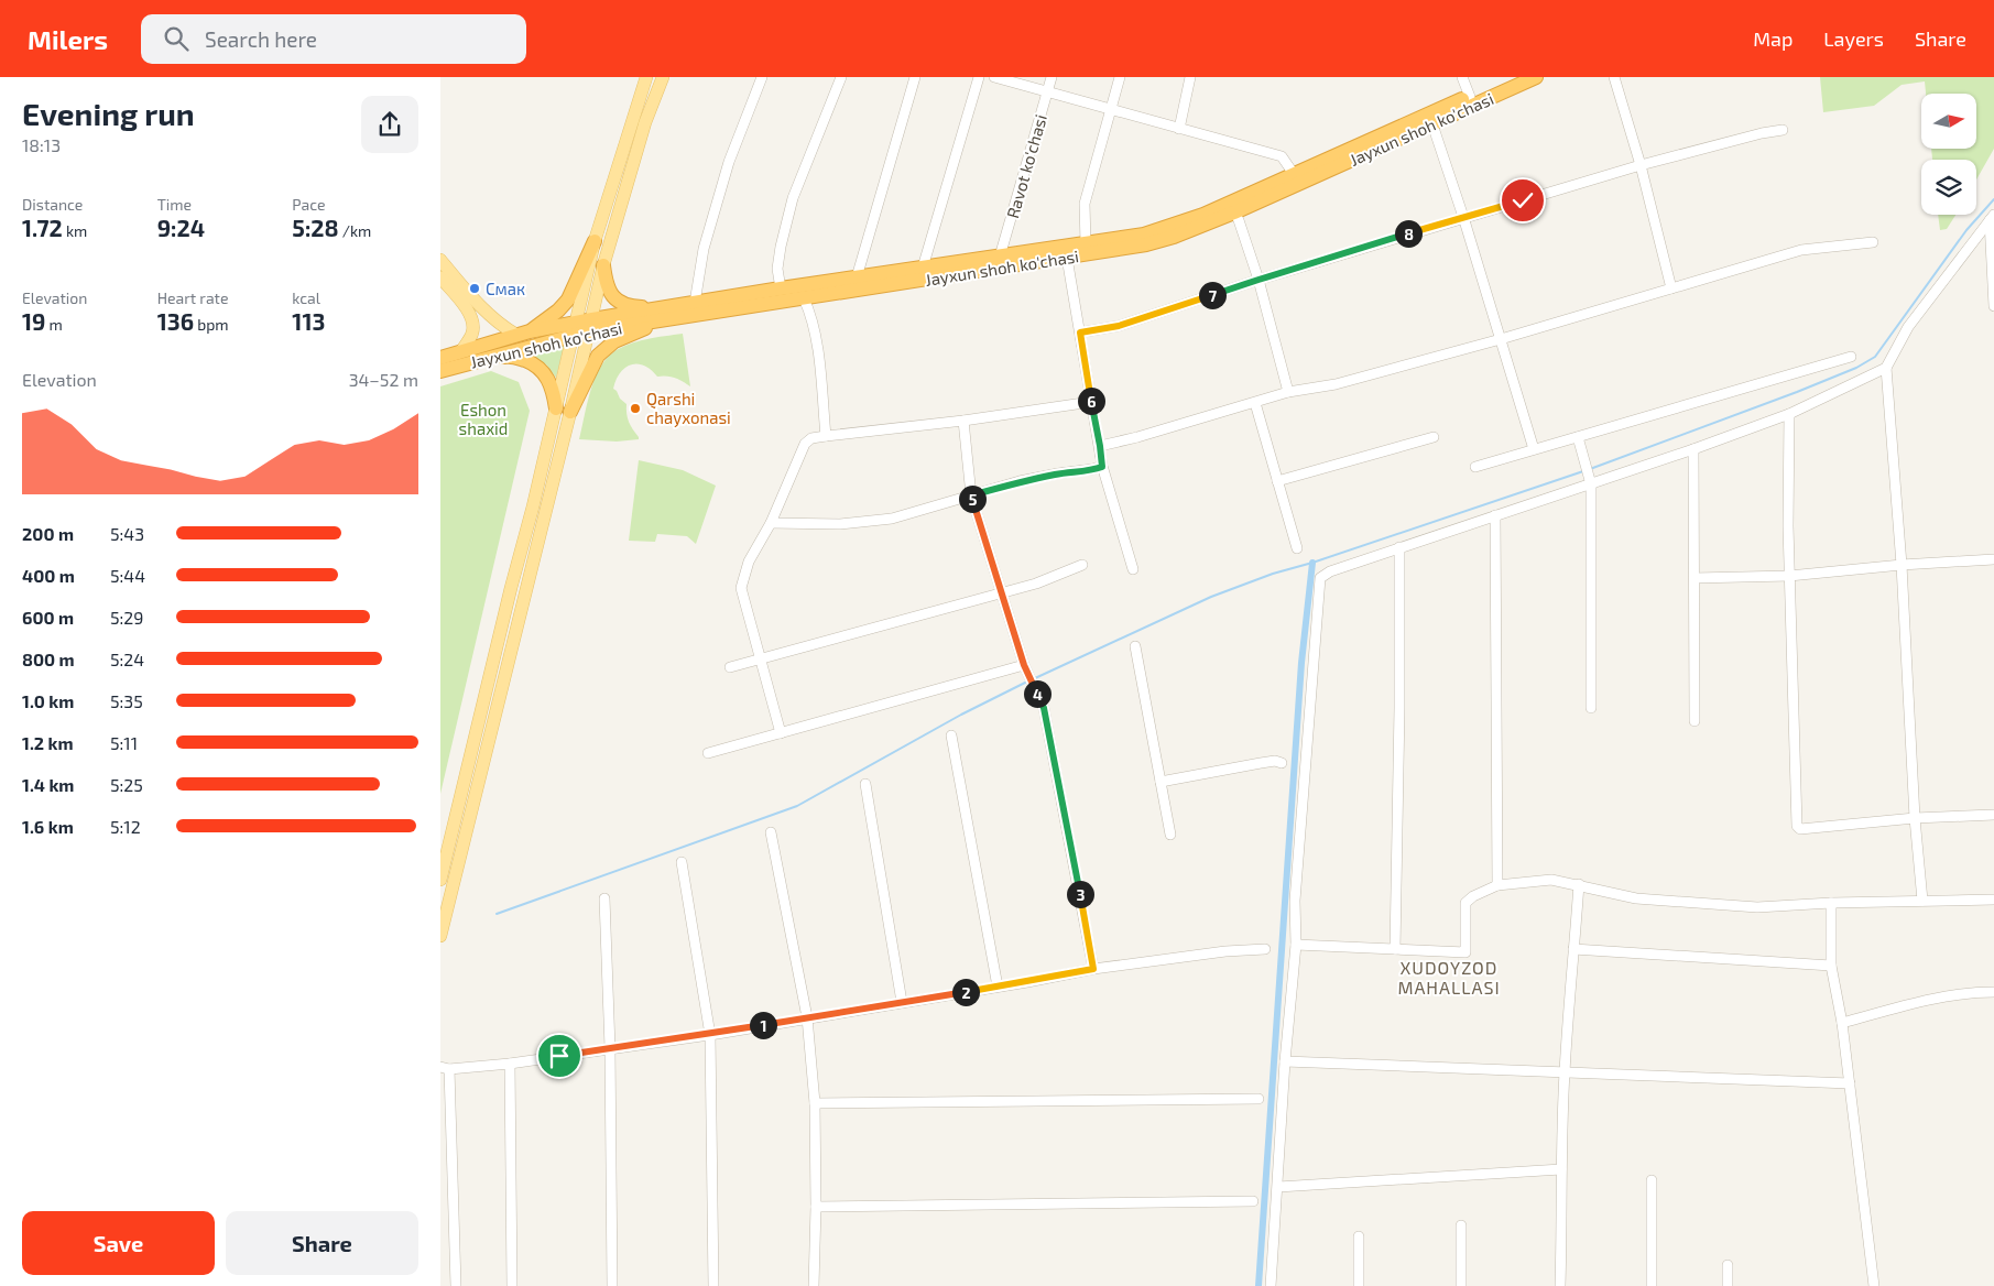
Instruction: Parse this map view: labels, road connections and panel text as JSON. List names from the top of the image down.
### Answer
{
  "streets": {
    "highway": ["Jayxun shoh ko'chasi"],
    "street": ["Ravot ko'chasi"]
  },
  "crossings": [
    ["Jayxun shoh ko'chasi", "Ravot ko'chasi"]
  ],
  "districts": ["XUDOYZOD MAHALLASI"],
  "parks": ["Eshon shaxid"],
  "places": ["Смак", "Qarshi chayxonasi"],
  "north": "right",
  "page": {
    "header": "Milers",
    "search": "Search here",
    "nav": ["Map", "Layers", "Share"],
    "heading": ["Evening run", "18:13"],
    "stats": [
      ["Distance", "1.72 km"],
      ["Time", "9:24"],
      ["Pace", "5:28 /km"],
      ["Elevation", "19 m"],
      ["Heart rate", "136 bpm"],
      ["kcal", "113"]
    ],
    "pins": [
      "8",
      "7",
      "6",
      "5",
      "4",
      "3",
      "2",
      "1"
    ],
    "chart": ["Elevation", "34–52 m"],
    "list": [
      {
        "name": "200 m",
        "note": "5:43"
      },
      {
        "name": "400 m",
        "note": "5:44"
      },
      {
        "name": "600 m",
        "note": "5:29"
      },
      {
        "name": "800 m",
        "note": "5:24"
      },
      {
        "name": "1.0 km",
        "note": "5:35"
      },
      {
        "name": "1.2 km",
        "note": "5:11"
      },
      {
        "name": "1.4 km",
        "note": "5:25"
      },
      {
        "name": "1.6 km",
        "note": "5:12"
      }
    ],
    "buttons": ["Save", "Share"]
  }
}
